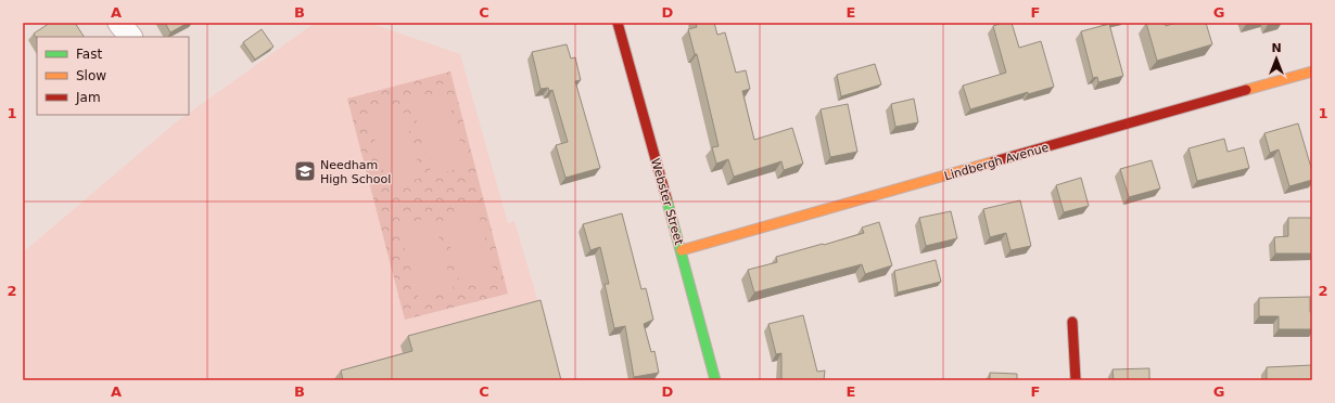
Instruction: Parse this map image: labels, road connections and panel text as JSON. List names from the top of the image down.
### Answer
{
  "streets": {
    "street": ["Lindbergh Avenue", "Webster Street"]
  },
  "crossings": [
    ["Lindbergh Avenue", "Webster Street"]
  ],
  "places": {
    "school or university": ["Needham High School"]
  },
  "legend": ["Fast", "Slow", "Jam"],
  "north": "top",
  "grid": {
    "columns": [
      "A",
      "B",
      "C",
      "D",
      "E",
      "F",
      "G"
    ],
    "rows": ["1", "2"]
  }
}
